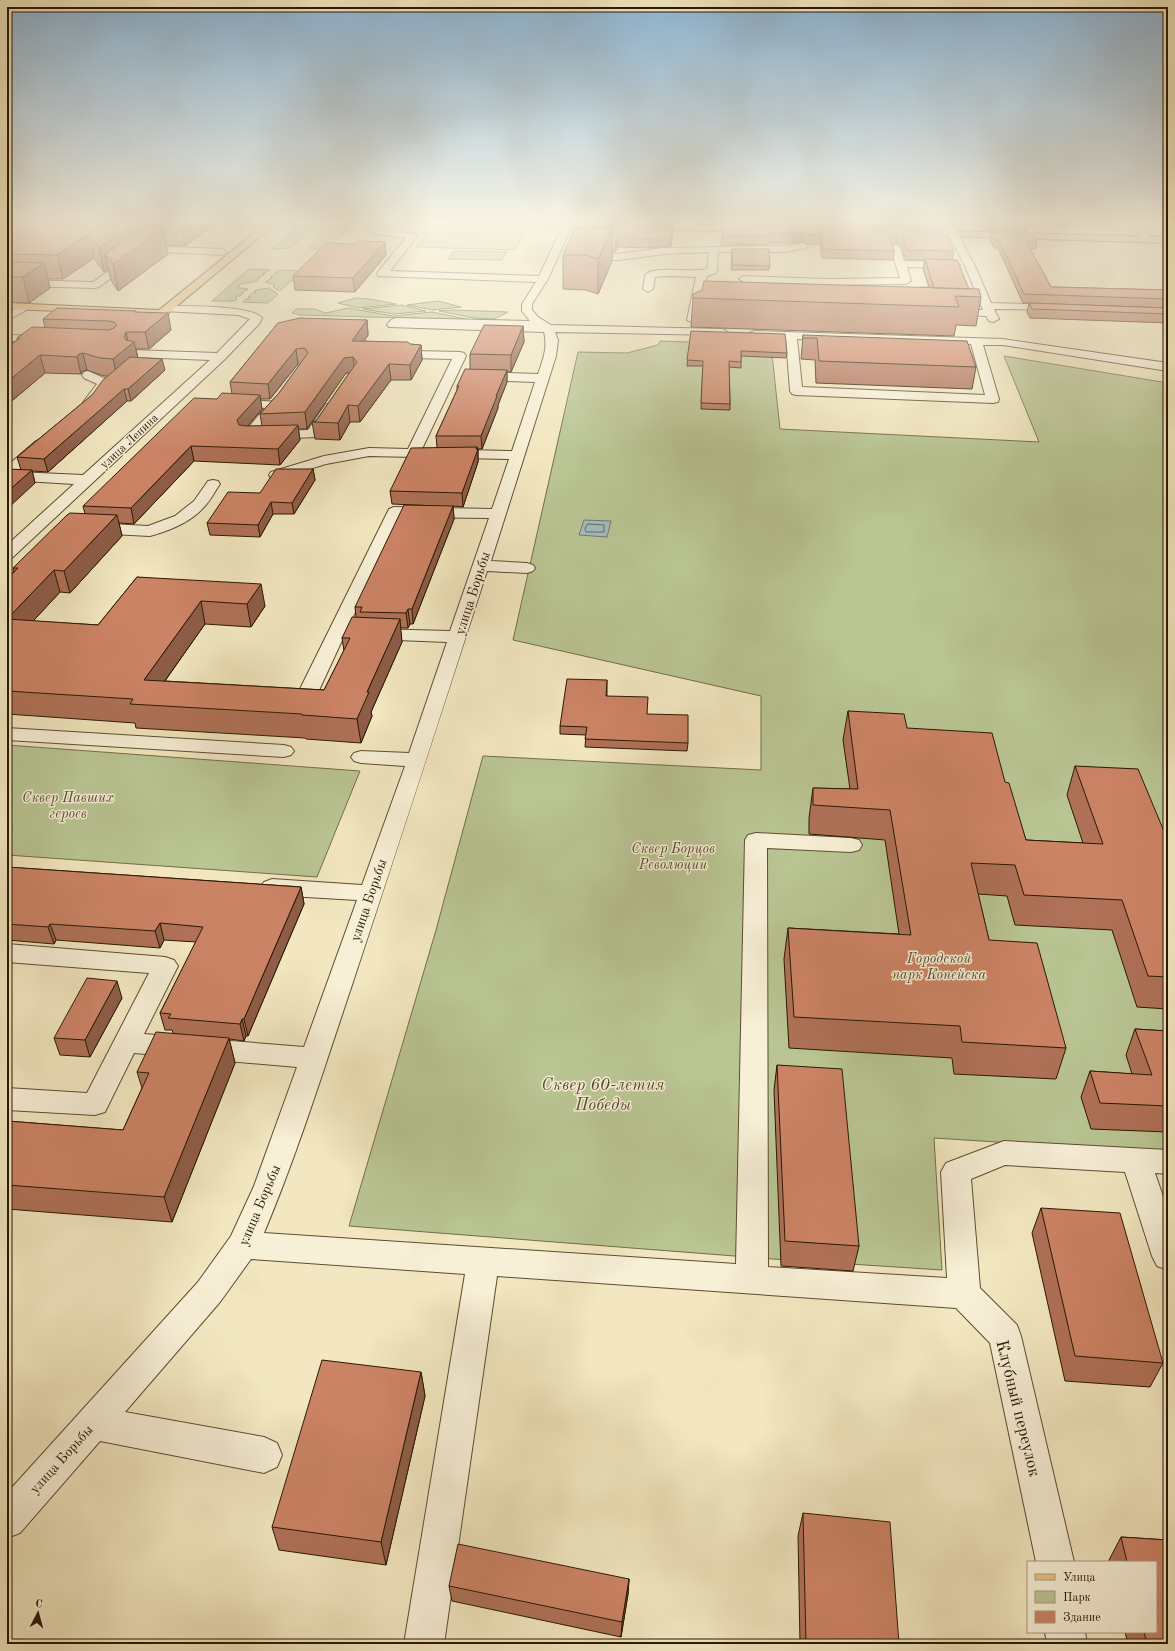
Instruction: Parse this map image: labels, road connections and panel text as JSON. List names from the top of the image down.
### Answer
{
  "streets": {
    "street": ["улица Ленина", "улица Борьбы", "Клубный переулок"]
  },
  "parks": [
    "Сквер Павших героев",
    "Сквер Борцов Революции",
    "Городской парк Копейска",
    "Сквер 60-летия Победы"
  ],
  "legend": ["Улица", "Парк", "Здание"],
  "north": "top"
}
